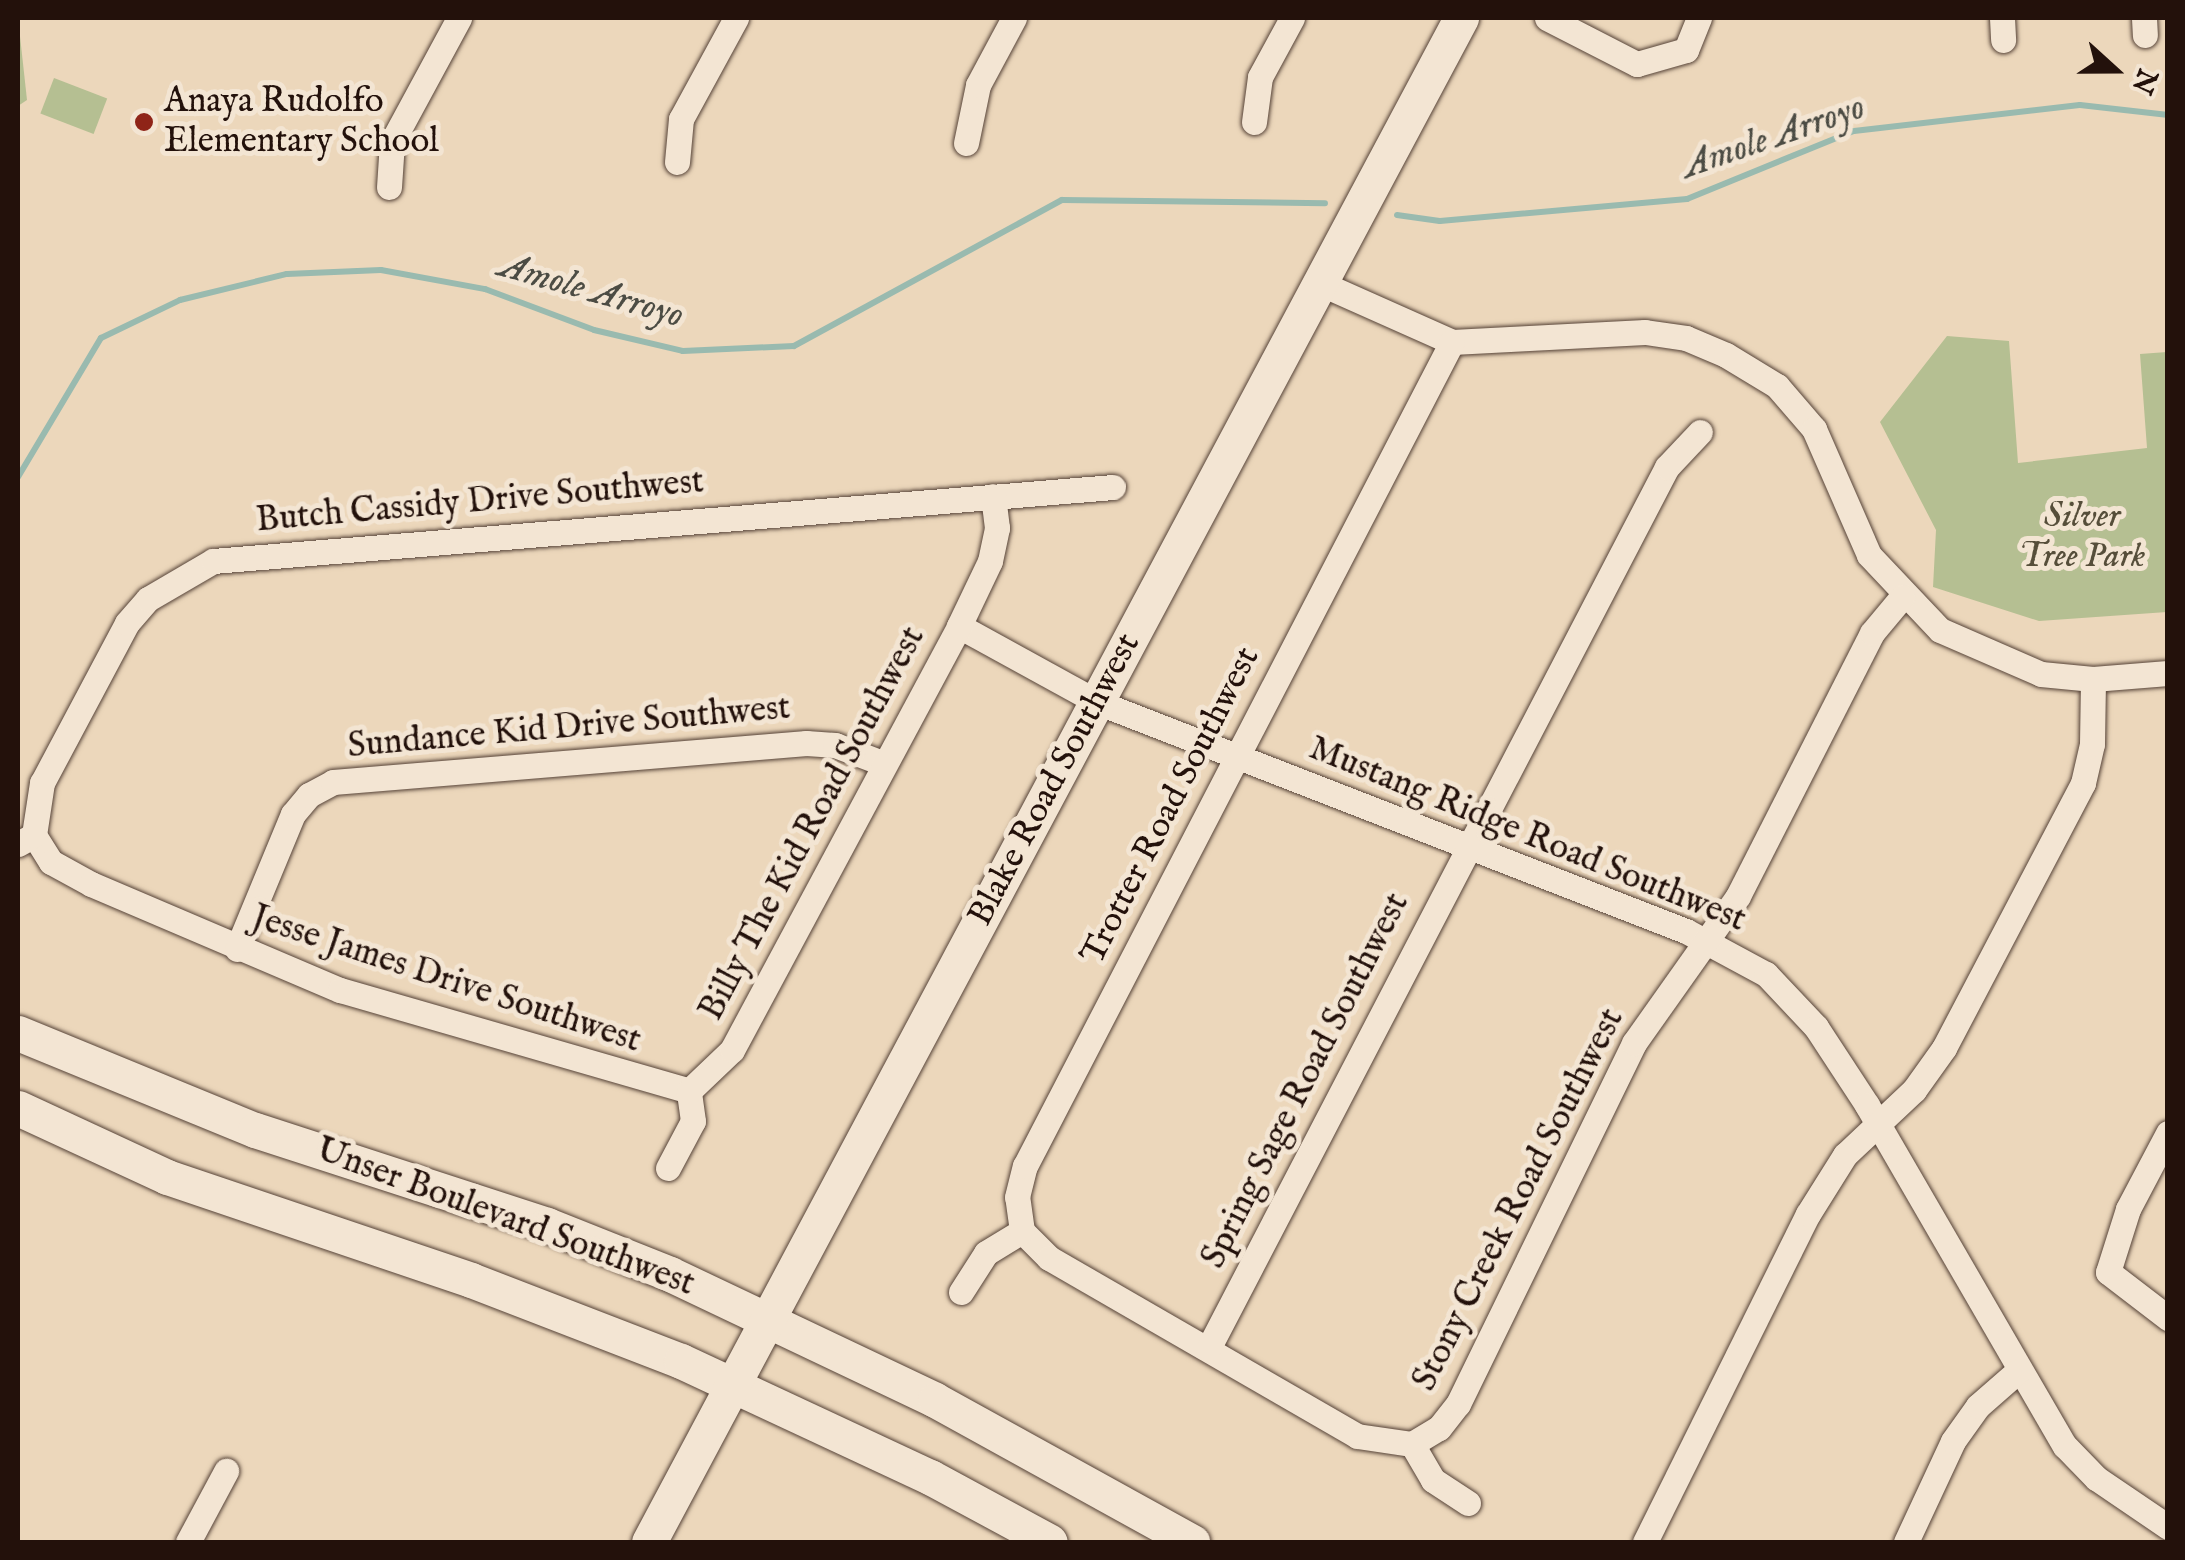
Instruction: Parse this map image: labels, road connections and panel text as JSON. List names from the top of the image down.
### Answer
{
  "streets": {
    "main road": ["Blake Road Southwest", "Unser Boulevard Southwest"],
    "street": [
      "Butch Cassidy Drive Southwest",
      "Sundance Kid Drive Southwest",
      "Trotter Road Southwest",
      "Billy The Kid Road Southwest",
      "Mustang Ridge Road Southwest",
      "Jesse James Drive Southwest",
      "Spring Sage Road Southwest",
      "Stony Creek Road Southwest"
    ]
  },
  "crossings": [
    ["Butch Cassidy Drive Southwest", "Billy The Kid Road Southwest"],
    ["Butch Cassidy Drive Southwest", "Jesse James Drive Southwest"],
    ["Sundance Kid Drive Southwest", "Billy The Kid Road Southwest"],
    ["Sundance Kid Drive Southwest", "Jesse James Drive Southwest"],
    ["Blake Road Southwest", "Mustang Ridge Road Southwest"],
    ["Blake Road Southwest", "Unser Boulevard Southwest"],
    ["Trotter Road Southwest", "Mustang Ridge Road Southwest"],
    ["Billy The Kid Road Southwest", "Mustang Ridge Road Southwest"],
    ["Billy The Kid Road Southwest", "Jesse James Drive Southwest"],
    ["Mustang Ridge Road Southwest", "Spring Sage Road Southwest"],
    ["Mustang Ridge Road Southwest", "Stony Creek Road Southwest"]
  ],
  "water": ["Amole Arroyo"],
  "parks": ["Silver Tree Park"],
  "places": ["Anaya Rudolfo Elementary School"],
  "north": "right"
}
